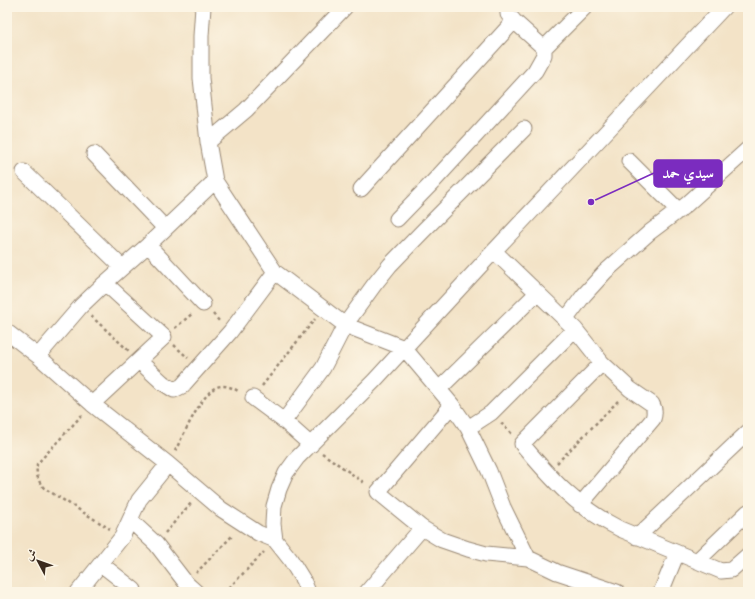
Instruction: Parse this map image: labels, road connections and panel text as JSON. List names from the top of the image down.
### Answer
{
  "places": ["سيدي حمد"],
  "north": "top left"
}
